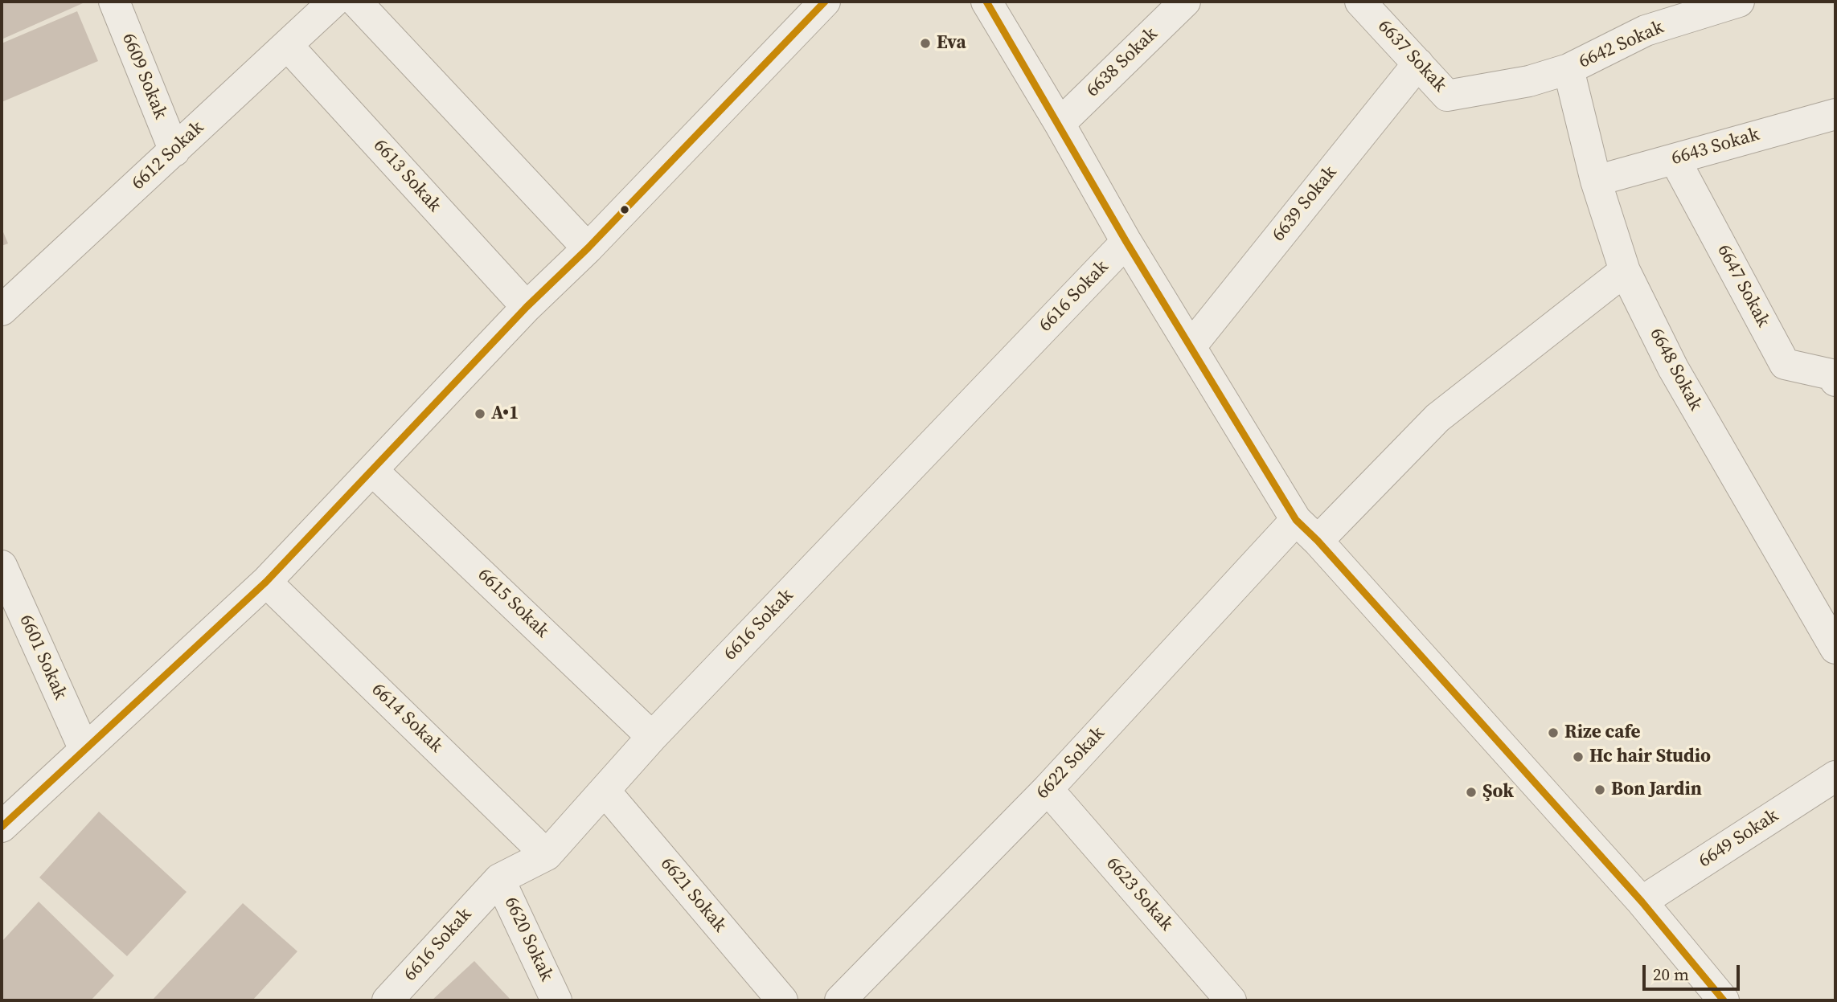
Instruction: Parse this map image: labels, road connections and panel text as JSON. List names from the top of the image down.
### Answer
{
  "streets": {
    "street": [
      "6642 Sokak",
      "6637 Sokak",
      "6638 Sokak",
      "6609 Sokak",
      "6643 Sokak",
      "6612 Sokak",
      "6613 Sokak",
      "6639 Sokak",
      "6647 Sokak",
      "6616 Sokak",
      "6648 Sokak",
      "6615 Sokak",
      "6601 Sokak",
      "6614 Sokak",
      "6622 Sokak",
      "6649 Sokak",
      "6623 Sokak",
      "6621 Sokak",
      "6620 Sokak"
    ]
  },
  "crossings": [
    ["6642 Sokak", "6637 Sokak"],
    ["6642 Sokak", "6648 Sokak"],
    ["6637 Sokak", "6639 Sokak"],
    ["6637 Sokak", "6648 Sokak"],
    ["6609 Sokak", "6612 Sokak"],
    ["6643 Sokak", "6647 Sokak"],
    ["6643 Sokak", "6648 Sokak"],
    ["6612 Sokak", "6613 Sokak"],
    ["6616 Sokak", "6615 Sokak"],
    ["6616 Sokak", "6614 Sokak"],
    ["6616 Sokak", "6621 Sokak"],
    ["6616 Sokak", "6620 Sokak"],
    ["6648 Sokak", "6622 Sokak"],
    ["6622 Sokak", "6623 Sokak"]
  ],
  "places": [
    "Eva",
    "A•1",
    "Rize cafe",
    "Hc hair Studio",
    "Bon Jardin",
    "Şok"
  ],
  "scale_bar": "20 m"
}
